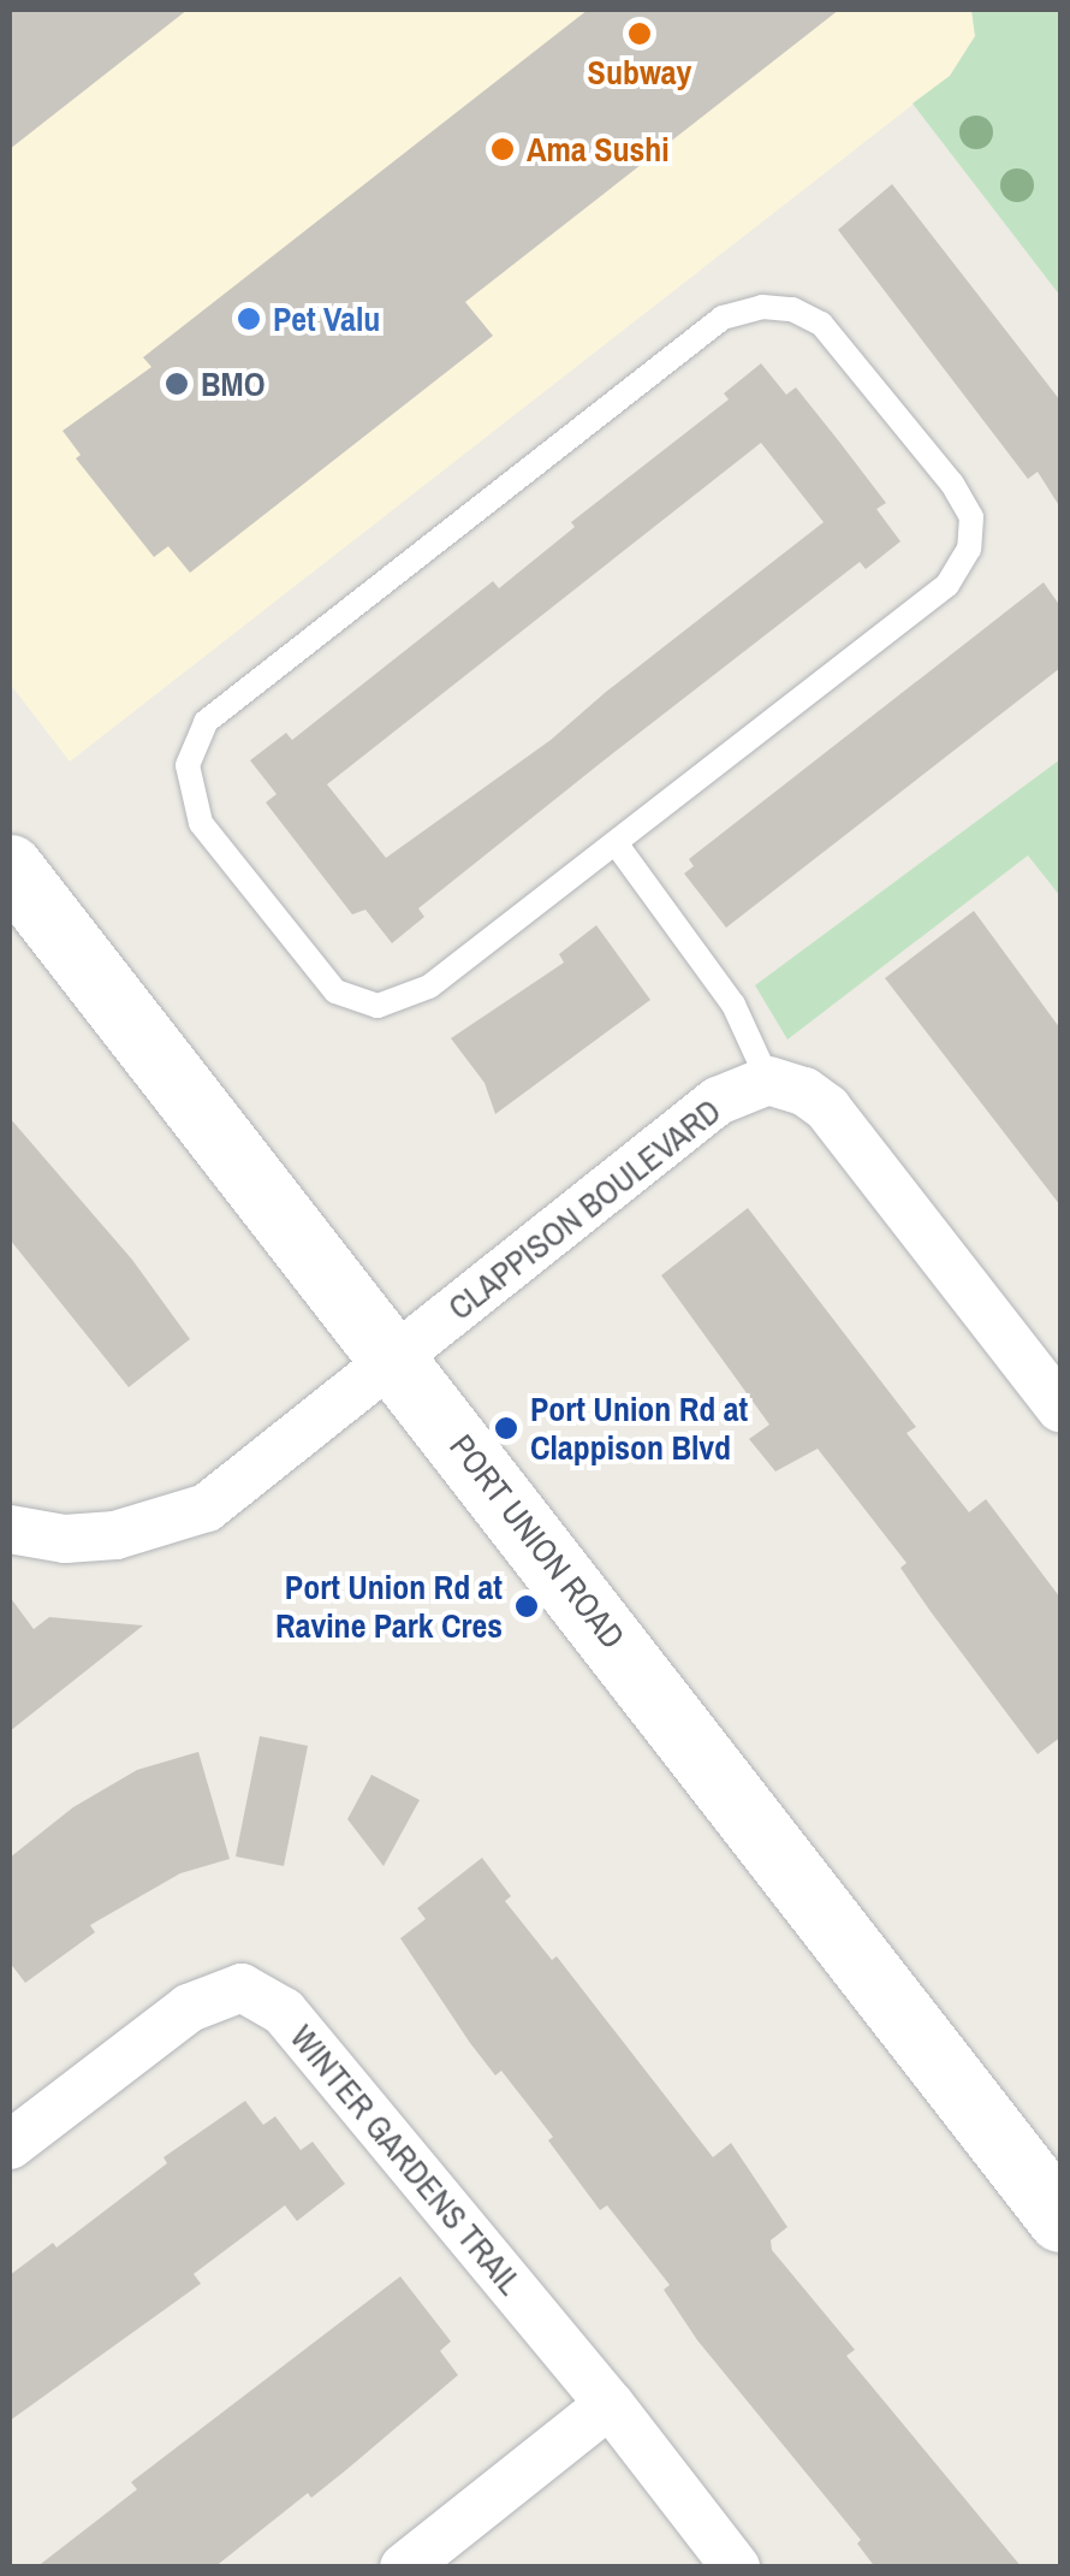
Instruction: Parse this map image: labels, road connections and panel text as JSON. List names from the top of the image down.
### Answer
{
  "streets": {
    "main road": ["PORT UNION ROAD"],
    "street": ["CLAPPISON BOULEVARD", "WINTER GARDENS TRAIL"]
  },
  "crossings": [
    ["CLAPPISON BOULEVARD", "PORT UNION ROAD"]
  ],
  "places": [
    "Subway",
    "Ama Sushi",
    "Pet Valu",
    "BMO",
    "Port Union Rd at Clappison Blvd",
    "Port Union Rd at Ravine Park Cres"
  ]
}
